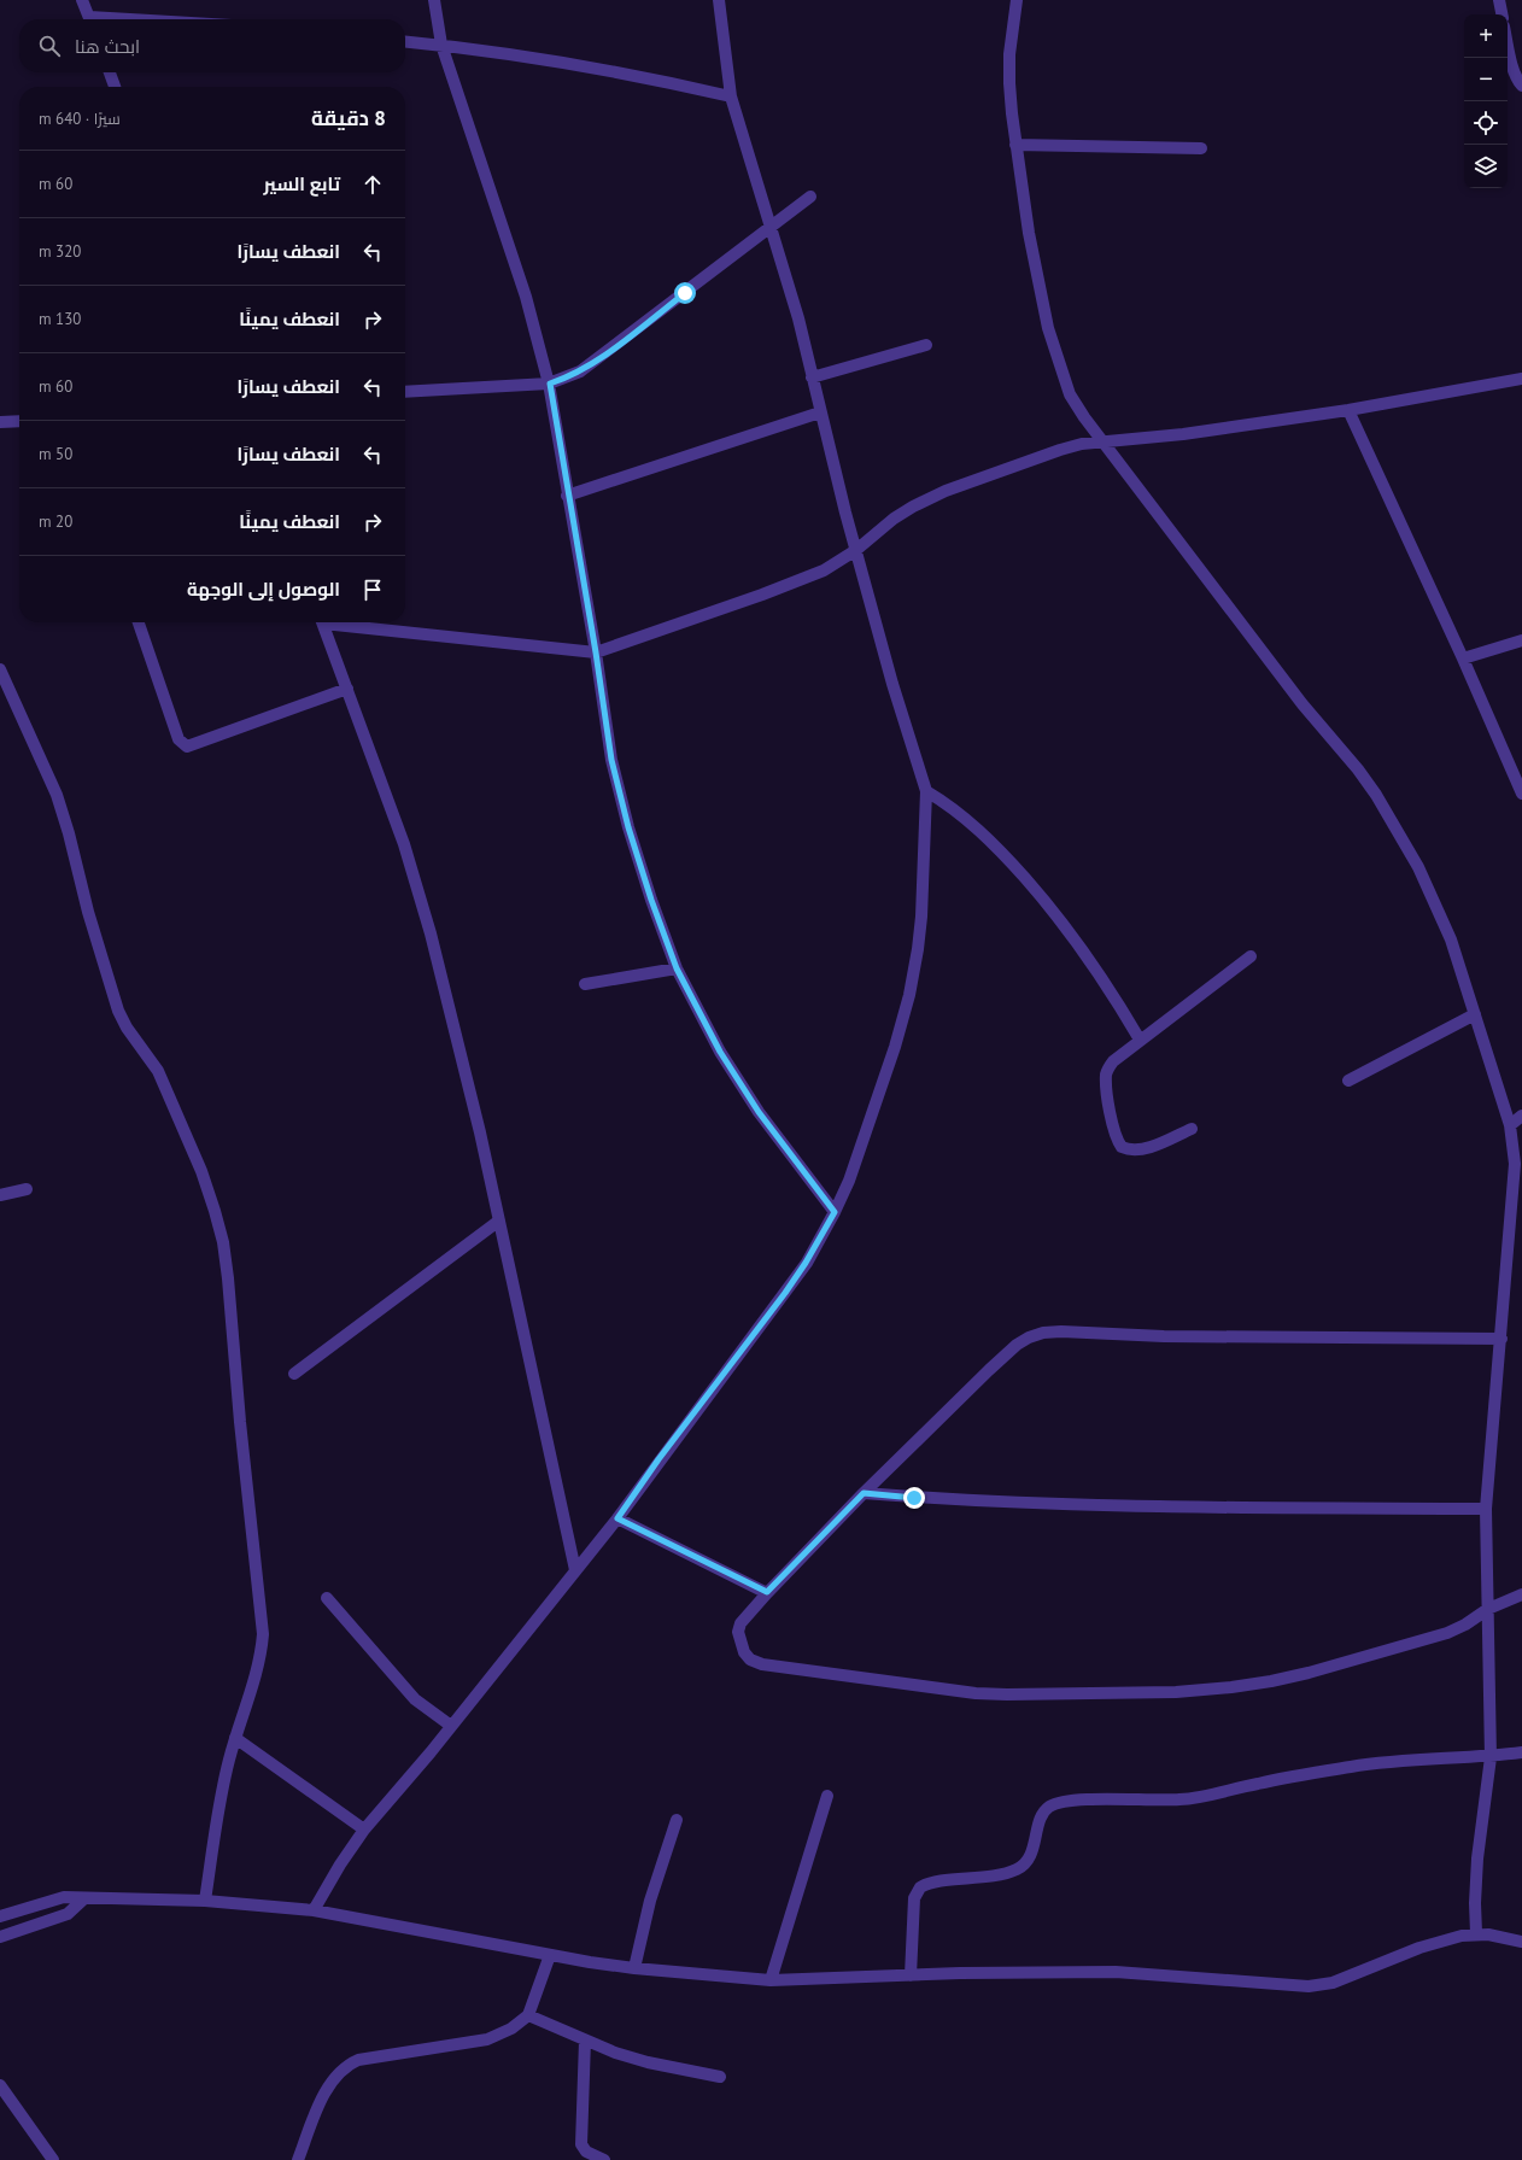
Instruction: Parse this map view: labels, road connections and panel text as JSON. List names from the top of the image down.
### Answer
{
  "page": {
    "map_buttons": ["+", "−"],
    "search": "ابحث هنا",
    "heading": ["8 دقيقة", "سيرًا · 640 m"],
    "list": [
      ["تابع السير", "60 m"],
      ["انعطف يسارًا", "320 m"],
      ["انعطف يمينًا", "130 m"],
      ["انعطف يسارًا", "60 m"],
      ["انعطف يسارًا", "50 m"],
      ["انعطف يمينًا", "20 m"],
      "الوصول إلى الوجهة"
    ]
  }
}
